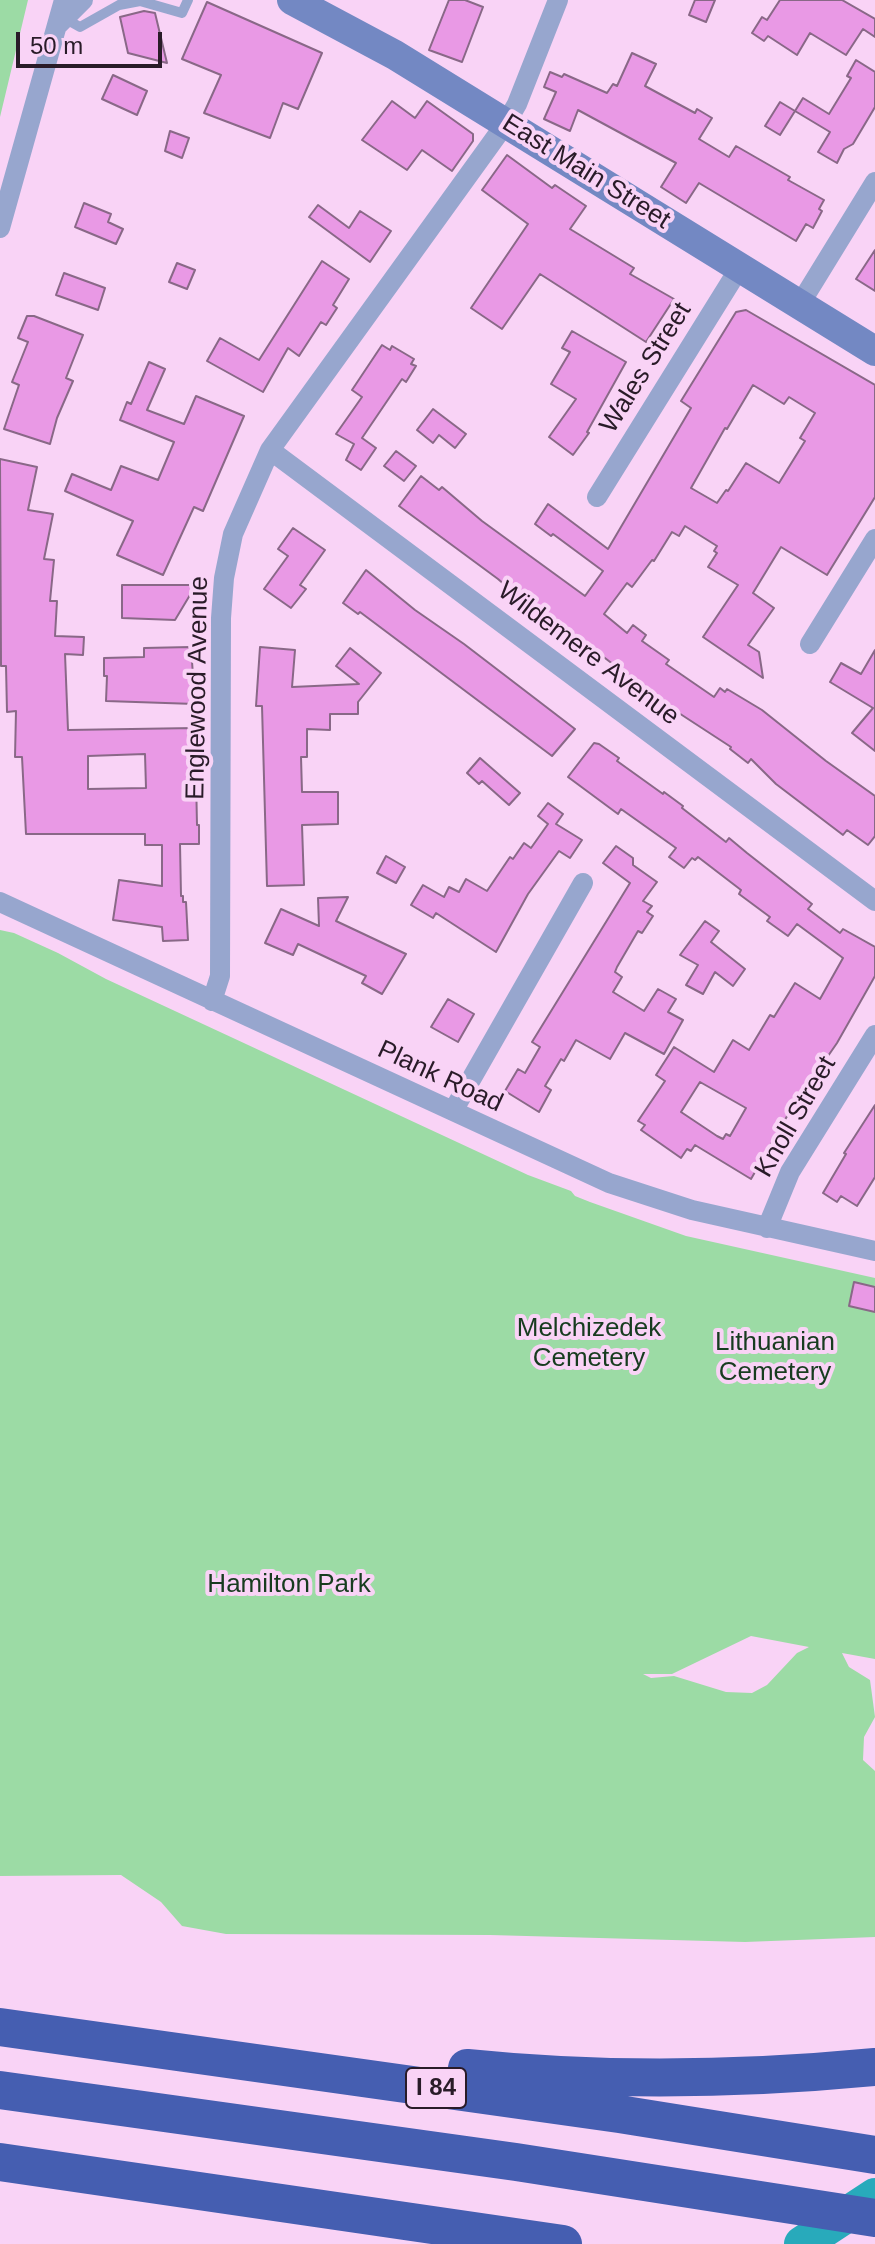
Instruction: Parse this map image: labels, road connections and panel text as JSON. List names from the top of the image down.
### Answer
{
  "streets": {
    "highway": ["I 84"],
    "main road": ["East Main Street"],
    "street": [
      "Wales Street",
      "Wildemere Avenue",
      "Englewood Avenue",
      "Plank Road",
      "Knoll Street"
    ]
  },
  "crossings": [
    ["East Main Street", "Wales Street"],
    ["East Main Street", "Englewood Avenue"],
    ["Wildemere Avenue", "Englewood Avenue"],
    ["Englewood Avenue", "Plank Road"],
    ["Plank Road", "Knoll Street"]
  ],
  "parks": ["Melchizedek Cemetery", "Lithuanian Cemetery", "Hamilton Park"],
  "scale_bar": "50 m"
}
